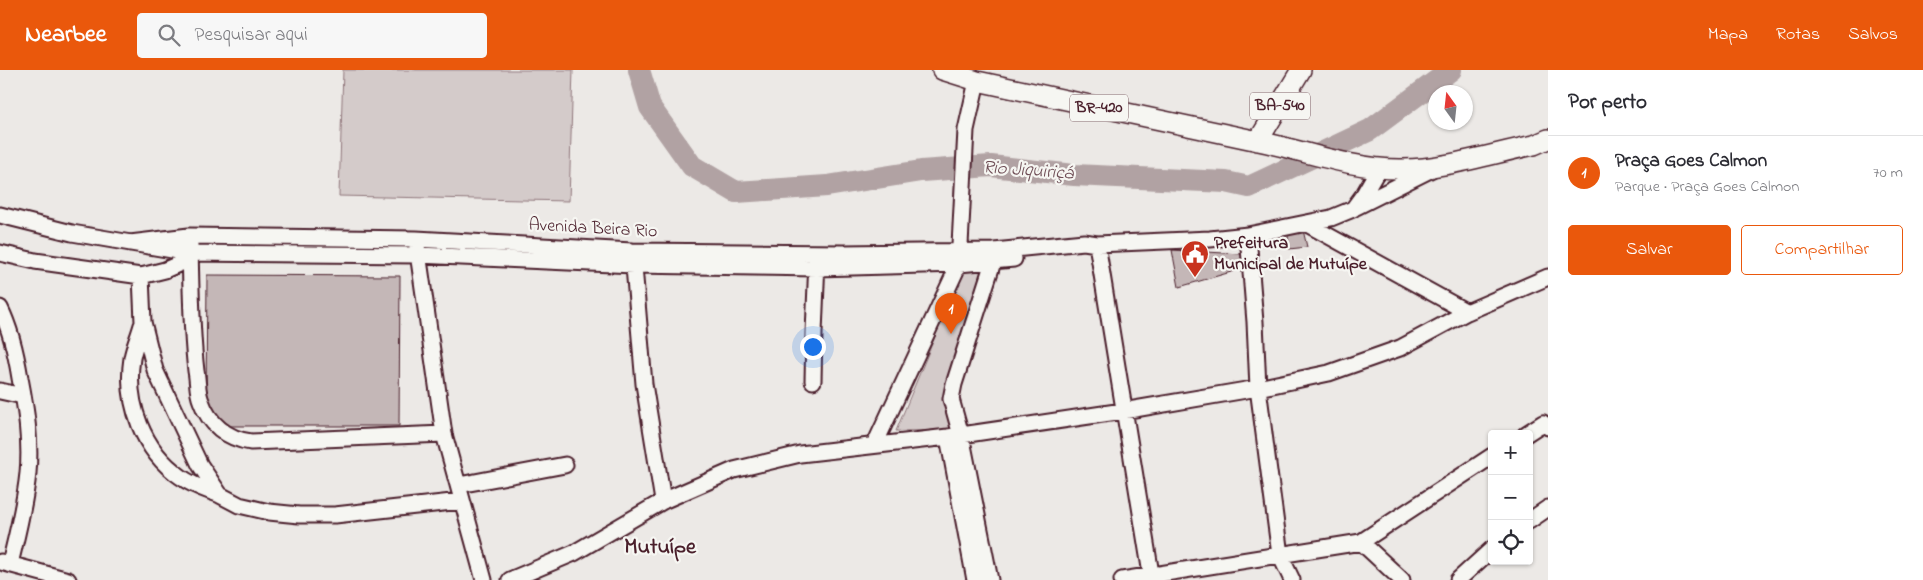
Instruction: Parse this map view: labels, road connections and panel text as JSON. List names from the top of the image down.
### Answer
{
  "streets": {
    "main road": ["BA-540", "BR-420"],
    "street": ["Avenida Beira Rio"]
  },
  "crossings": [
    ["BA-540", "BR-420"],
    ["BR-420", "Avenida Beira Rio"]
  ],
  "districts": ["Mutuípe"],
  "water": ["Rio Jiquiriçá"],
  "places": {
    "public building": ["Prefeitura Municipal de Mutuípe"]
  },
  "north": "top",
  "page": {
    "header": "Nearbee",
    "search": "Pesquisar aqui",
    "nav": ["Mapa", "Rotas", "Salvos"],
    "heading": "Por perto",
    "list": [
      {
        "mark": "1",
        "name": "Praça Goes Calmon",
        "note": "Parque · Praça Goes Calmon",
        "value": "70 m"
      }
    ],
    "buttons": ["Salvar", "Compartilhar"],
    "pins": "1",
    "map_buttons": ["+", "−"]
  }
}
